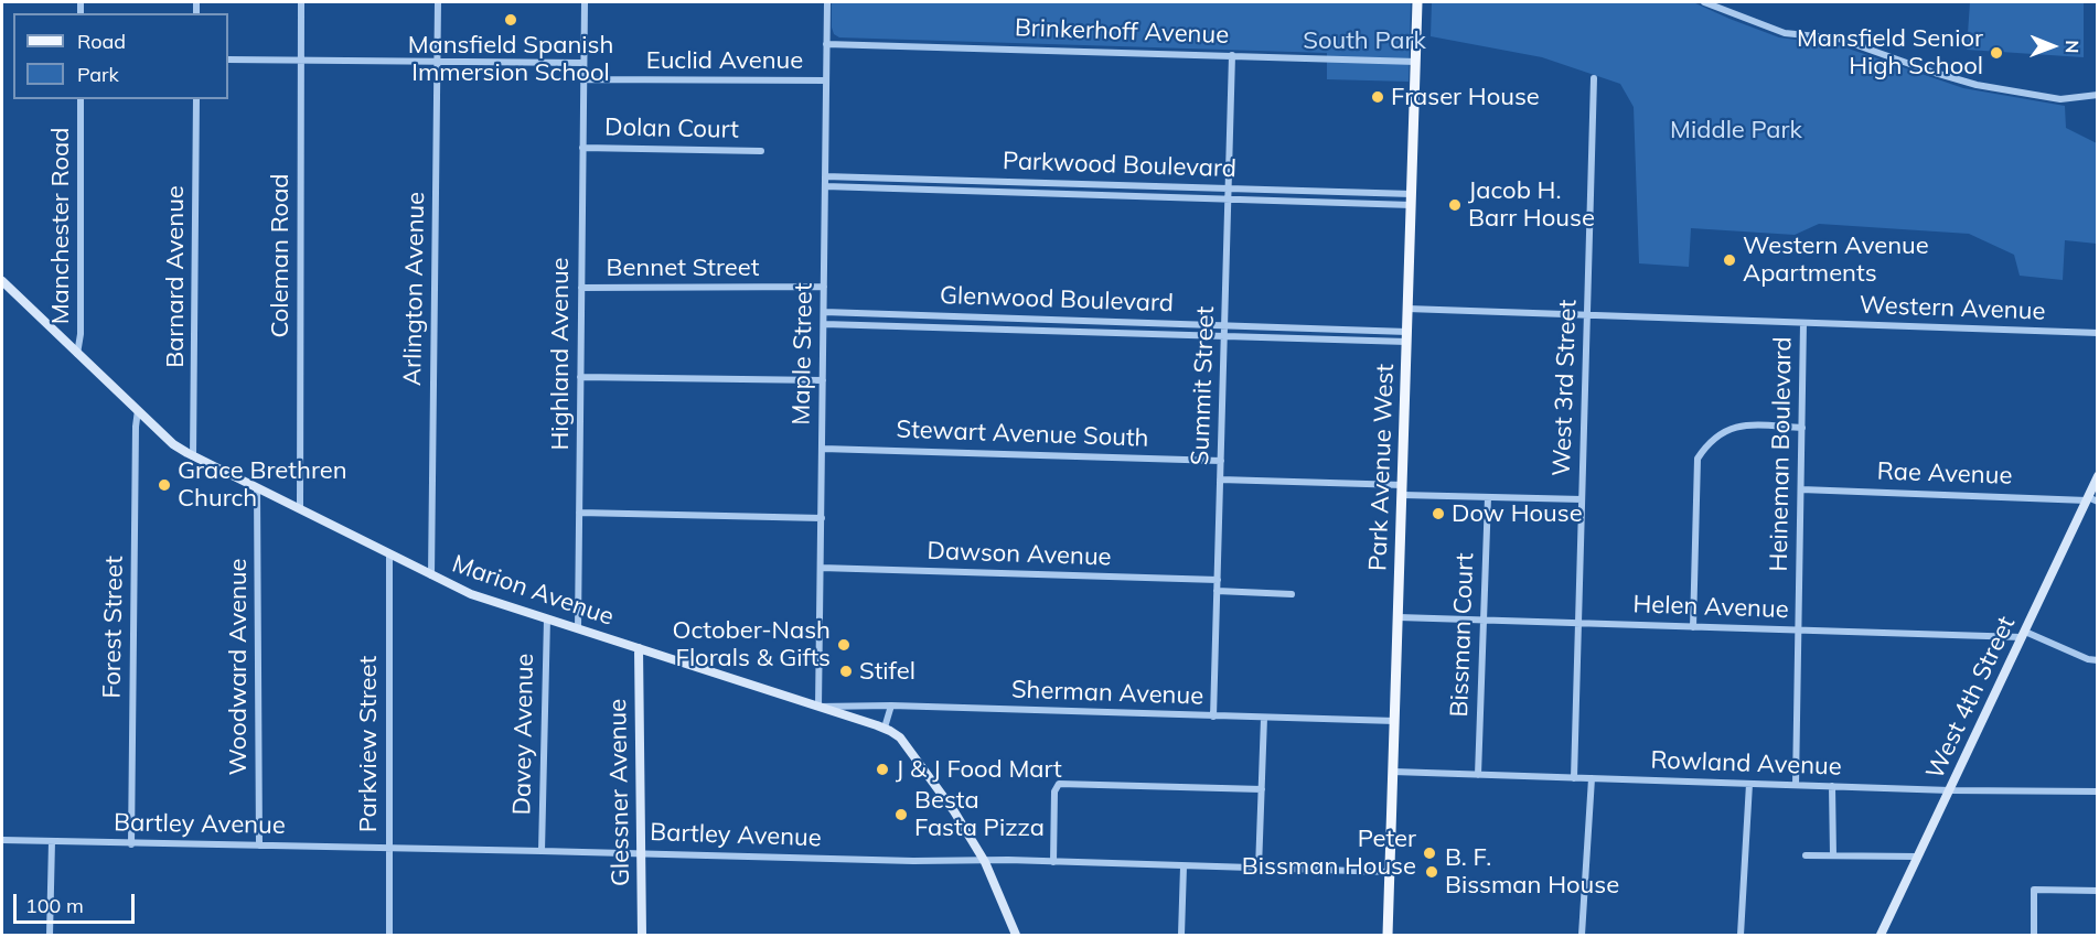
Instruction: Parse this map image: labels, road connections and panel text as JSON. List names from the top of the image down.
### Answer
{
  "streets": {
    "main road": ["Park Avenue West"],
    "street": [
      "Brinkerhoff Avenue",
      "Euclid Avenue",
      "Dolan Court",
      "Parkwood Boulevard",
      "Manchester Road",
      "Coleman Road",
      "Bennet Street",
      "Barnard Avenue",
      "Arlington Avenue",
      "Glenwood Boulevard",
      "Western Avenue",
      "Highland Avenue",
      "Maple Street",
      "Summit Street",
      "West 3rd Street",
      "Stewart Avenue South",
      "Heineman Boulevard",
      "Rae Avenue",
      "Dawson Avenue",
      "Marion Avenue",
      "Helen Avenue",
      "Forest Street",
      "Bissman Court",
      "Woodward Avenue",
      "Sherman Avenue",
      "West 4th Street",
      "Davey Avenue",
      "Parkview Street",
      "Rowland Avenue",
      "Glessner Avenue",
      "Bartley Avenue"
    ]
  },
  "crossings": [
    ["Brinkerhoff Avenue", "Maple Street"],
    ["Brinkerhoff Avenue", "Summit Street"],
    ["Brinkerhoff Avenue", "Park Avenue West"],
    ["Euclid Avenue", "Highland Avenue"],
    ["Euclid Avenue", "Maple Street"],
    ["Dolan Court", "Highland Avenue"],
    ["Parkwood Boulevard", "Maple Street"],
    ["Parkwood Boulevard", "Summit Street"],
    ["Parkwood Boulevard", "Park Avenue West"],
    ["Manchester Road", "Marion Avenue"],
    ["Coleman Road", "Marion Avenue"],
    ["Bennet Street", "Highland Avenue"],
    ["Bennet Street", "Maple Street"],
    ["Barnard Avenue", "Marion Avenue"],
    ["Arlington Avenue", "Marion Avenue"],
    ["Glenwood Boulevard", "Maple Street"],
    ["Glenwood Boulevard", "Summit Street"],
    ["Glenwood Boulevard", "Park Avenue West"],
    ["Western Avenue", "West 3rd Street"],
    ["Western Avenue", "Heineman Boulevard"],
    ["Western Avenue", "Park Avenue West"],
    ["Highland Avenue", "Marion Avenue"],
    ["Maple Street", "Stewart Avenue South"],
    ["Maple Street", "Dawson Avenue"],
    ["Maple Street", "Marion Avenue"],
    ["Maple Street", "Sherman Avenue"],
    ["Summit Street", "Stewart Avenue South"],
    ["Summit Street", "Dawson Avenue"],
    ["Summit Street", "Sherman Avenue"],
    ["West 3rd Street", "Helen Avenue"],
    ["West 3rd Street", "Rowland Avenue"],
    ["Heineman Boulevard", "Rae Avenue"],
    ["Heineman Boulevard", "Helen Avenue"],
    ["Heineman Boulevard", "Rowland Avenue"],
    ["Park Avenue West", "Helen Avenue"],
    ["Park Avenue West", "Sherman Avenue"],
    ["Park Avenue West", "Rowland Avenue"],
    ["Park Avenue West", "Bartley Avenue"],
    ["Rae Avenue", "West 4th Street"],
    ["Marion Avenue", "Forest Street"],
    ["Marion Avenue", "Woodward Avenue"],
    ["Marion Avenue", "Sherman Avenue"],
    ["Marion Avenue", "Davey Avenue"],
    ["Marion Avenue", "Parkview Street"],
    ["Marion Avenue", "Glessner Avenue"],
    ["Marion Avenue", "Bartley Avenue"],
    ["Helen Avenue", "Bissman Court"],
    ["Helen Avenue", "West 4th Street"],
    ["Forest Street", "Bartley Avenue"],
    ["Bissman Court", "Rowland Avenue"],
    ["Woodward Avenue", "Bartley Avenue"],
    ["West 4th Street", "Rowland Avenue"],
    ["Davey Avenue", "Bartley Avenue"],
    ["Parkview Street", "Bartley Avenue"],
    ["Glessner Avenue", "Bartley Avenue"]
  ],
  "parks": ["South Park", "Middle Park"],
  "places": [
    "Mansfield Spanish Immersion School",
    "Mansfield Senior High School",
    "Fraser House",
    "Jacob H. Barr House",
    "Western Avenue Apartments",
    "Grace Brethren Church",
    "Dow House",
    "October-Nash Florals & Gifts",
    "Stifel",
    "J & J Food Mart",
    "Besta Fasta Pizza",
    "Peter Bissman House",
    "B. F. Bissman House"
  ],
  "legend": ["Road", "Park"],
  "scale_bar": "100 m",
  "north": "right"
}
